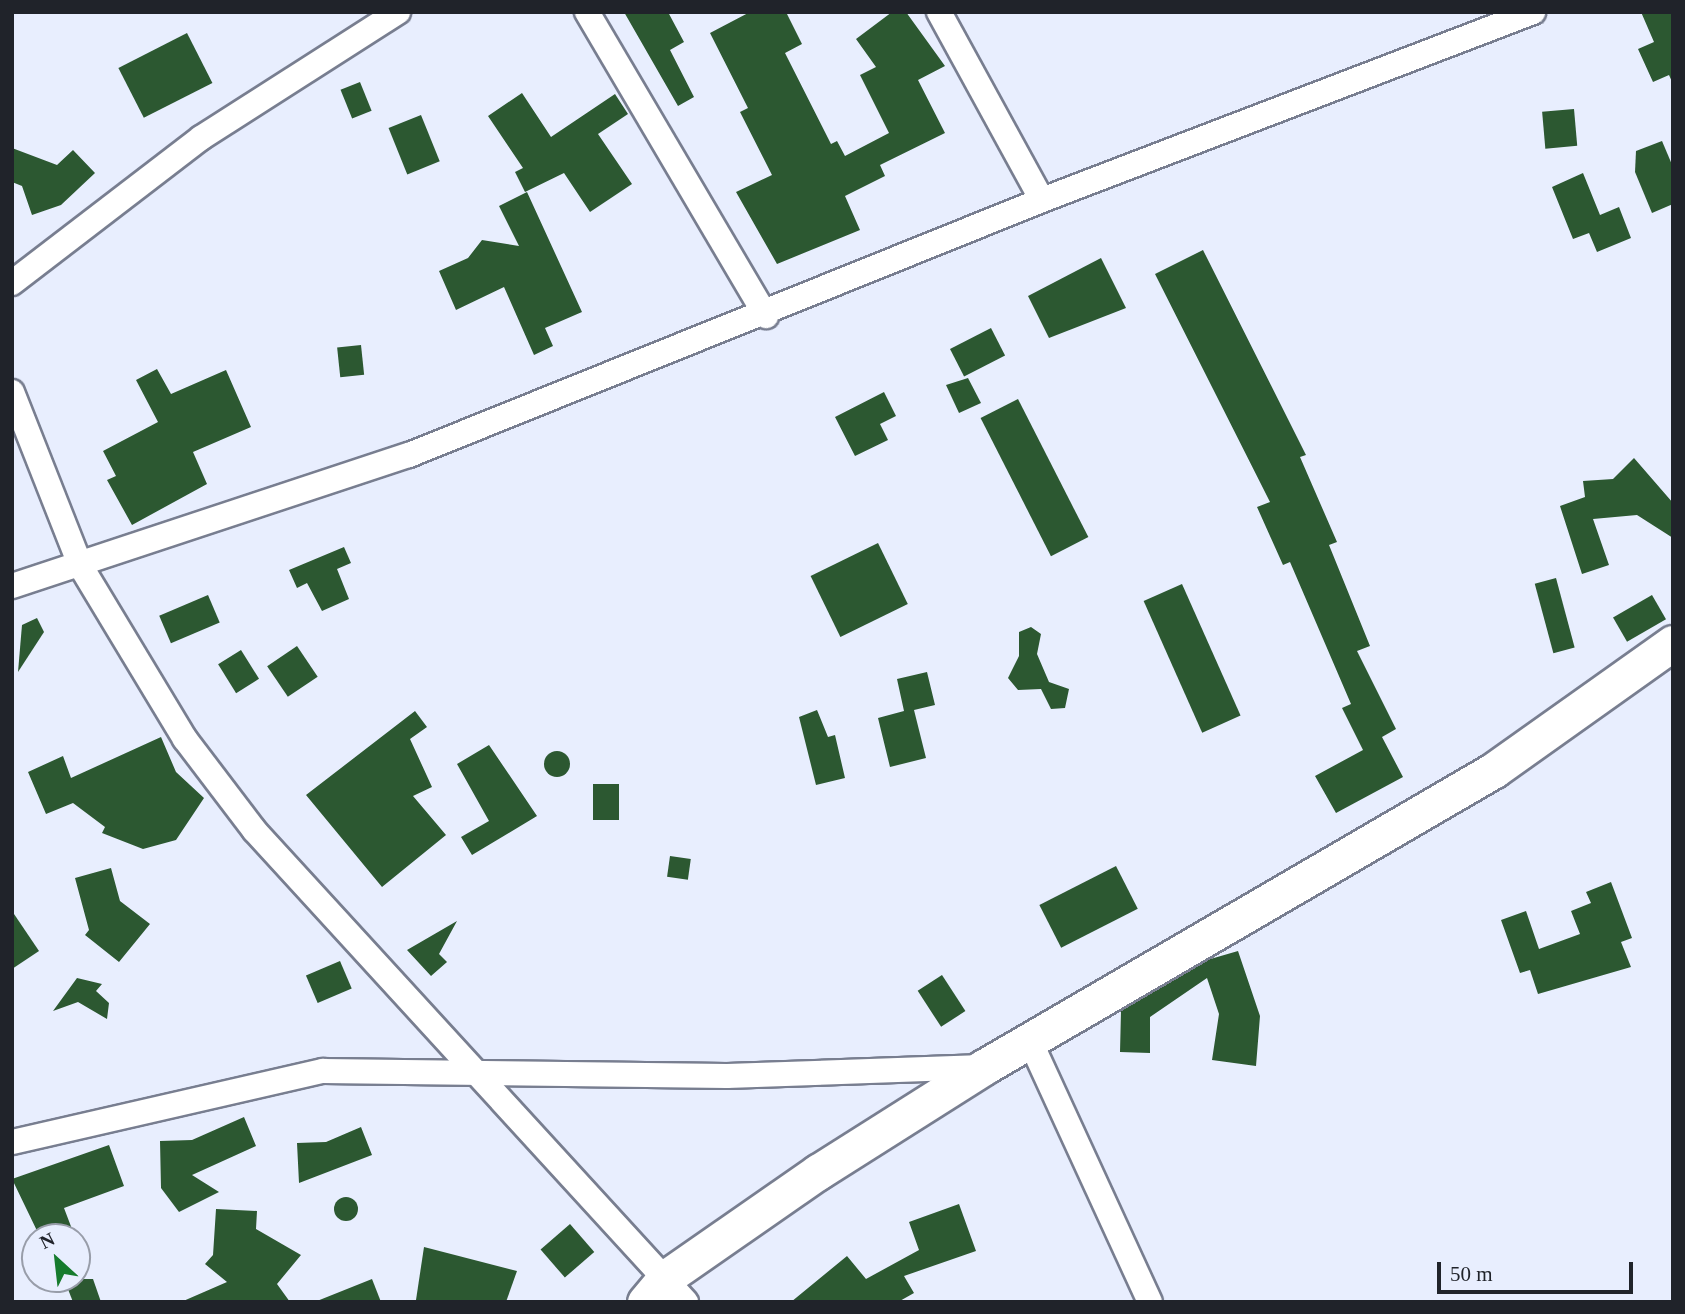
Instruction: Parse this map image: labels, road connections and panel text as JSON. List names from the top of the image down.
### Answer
{
  "scale_bar": "50 m",
  "north": "top left"
}
